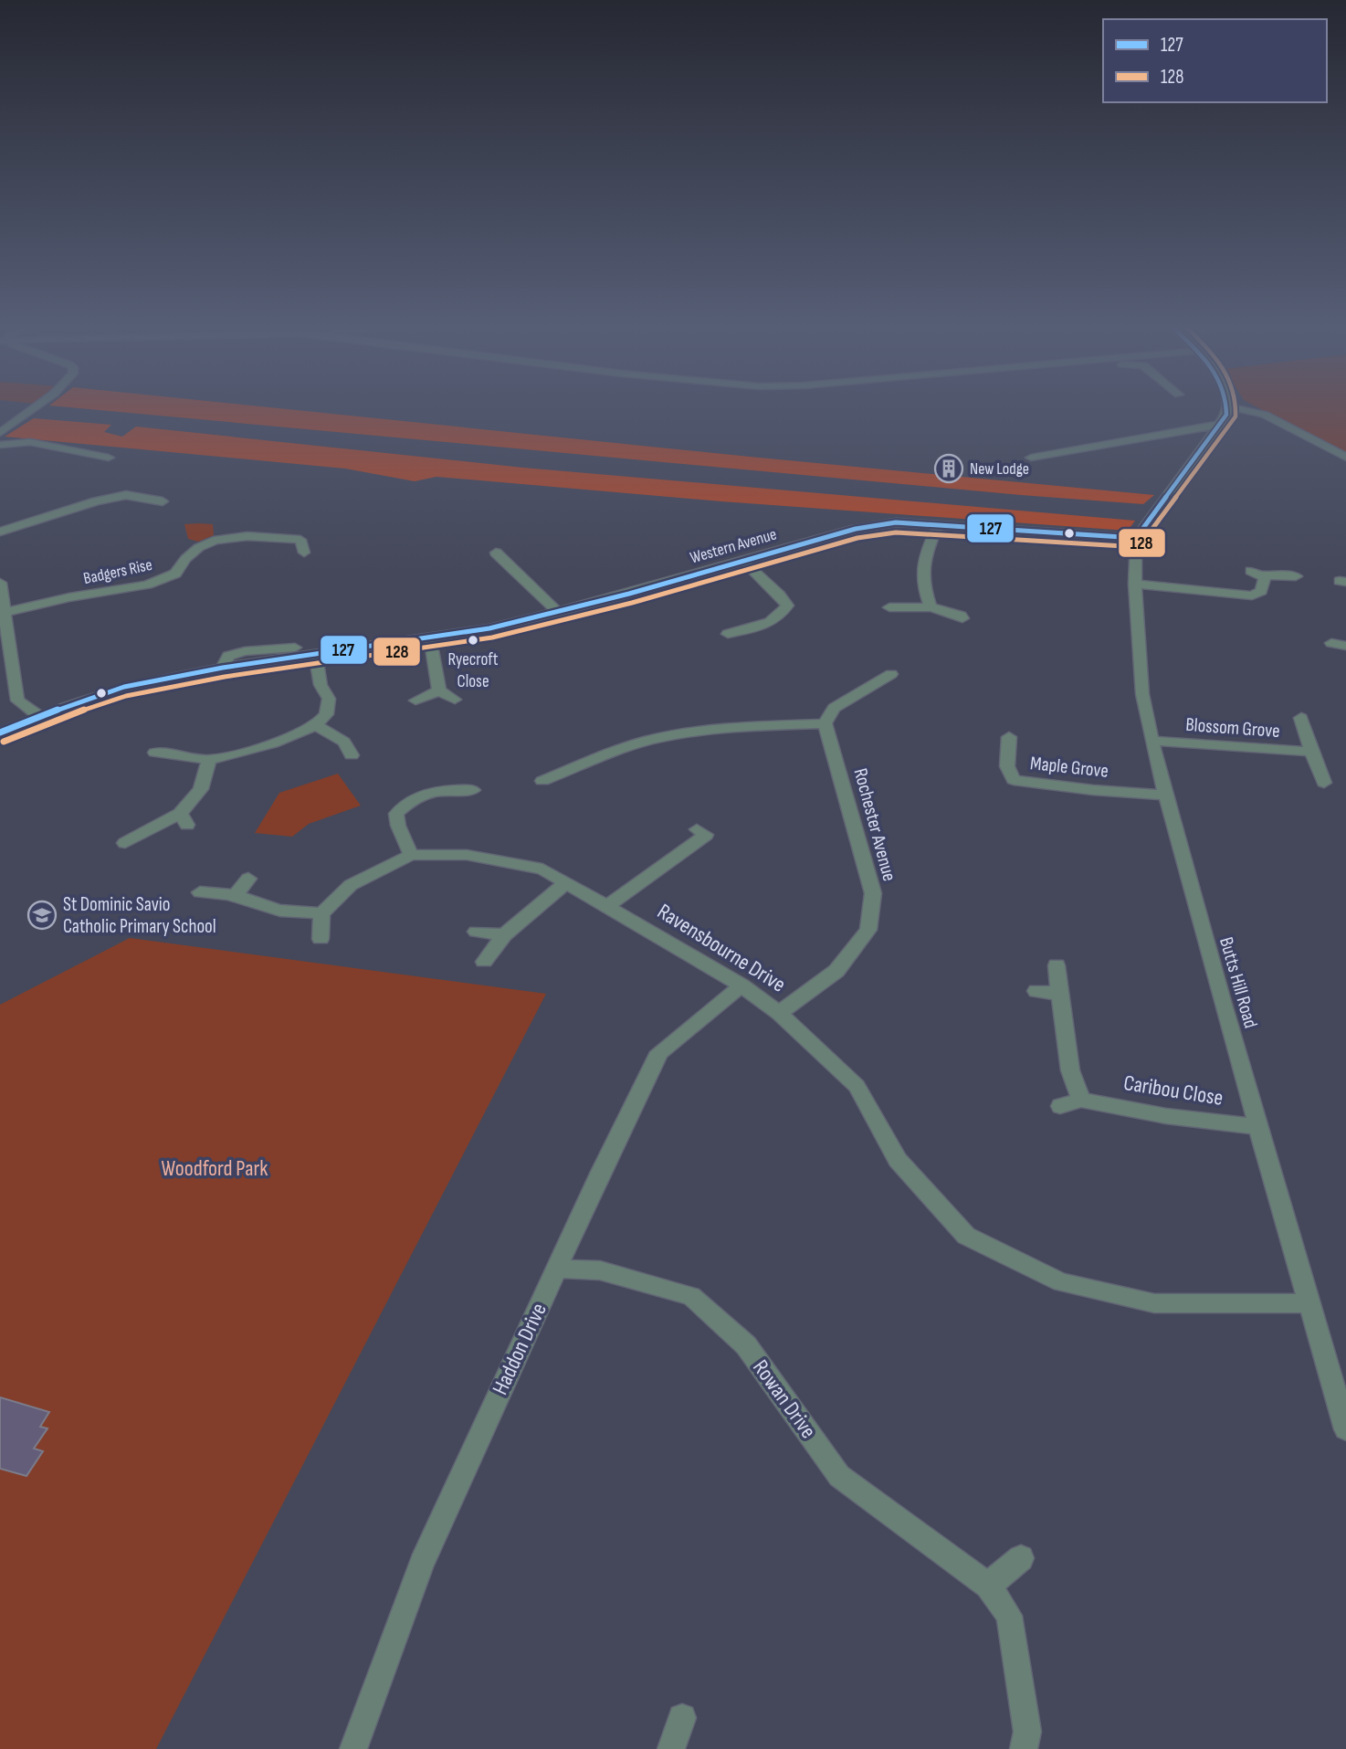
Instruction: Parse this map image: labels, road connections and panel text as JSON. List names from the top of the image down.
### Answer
{
  "streets": {
    "street": [
      "Western Avenue",
      "Badgers Rise",
      "Blossom Grove",
      "Maple Grove",
      "Rochester Avenue",
      "Ravensbourne Drive",
      "Butts Hill Road",
      "Caribou Close",
      "Haddon Drive",
      "Rowan Drive"
    ]
  },
  "crossings": [
    ["Western Avenue", "Butts Hill Road"],
    ["Blossom Grove", "Butts Hill Road"],
    ["Maple Grove", "Butts Hill Road"],
    ["Rochester Avenue", "Ravensbourne Drive"],
    ["Ravensbourne Drive", "Butts Hill Road"],
    ["Ravensbourne Drive", "Haddon Drive"],
    ["Butts Hill Road", "Caribou Close"],
    ["Haddon Drive", "Rowan Drive"]
  ],
  "parks": ["Woodford Park"],
  "places": {
    "building": ["New Lodge"],
    "other": ["Ryecroft Close"],
    "school or university": ["St Dominic Savio Catholic Primary School"]
  },
  "lines": ["transit line 127", "transit line 128"],
  "legend": ["127", "128"]
}
